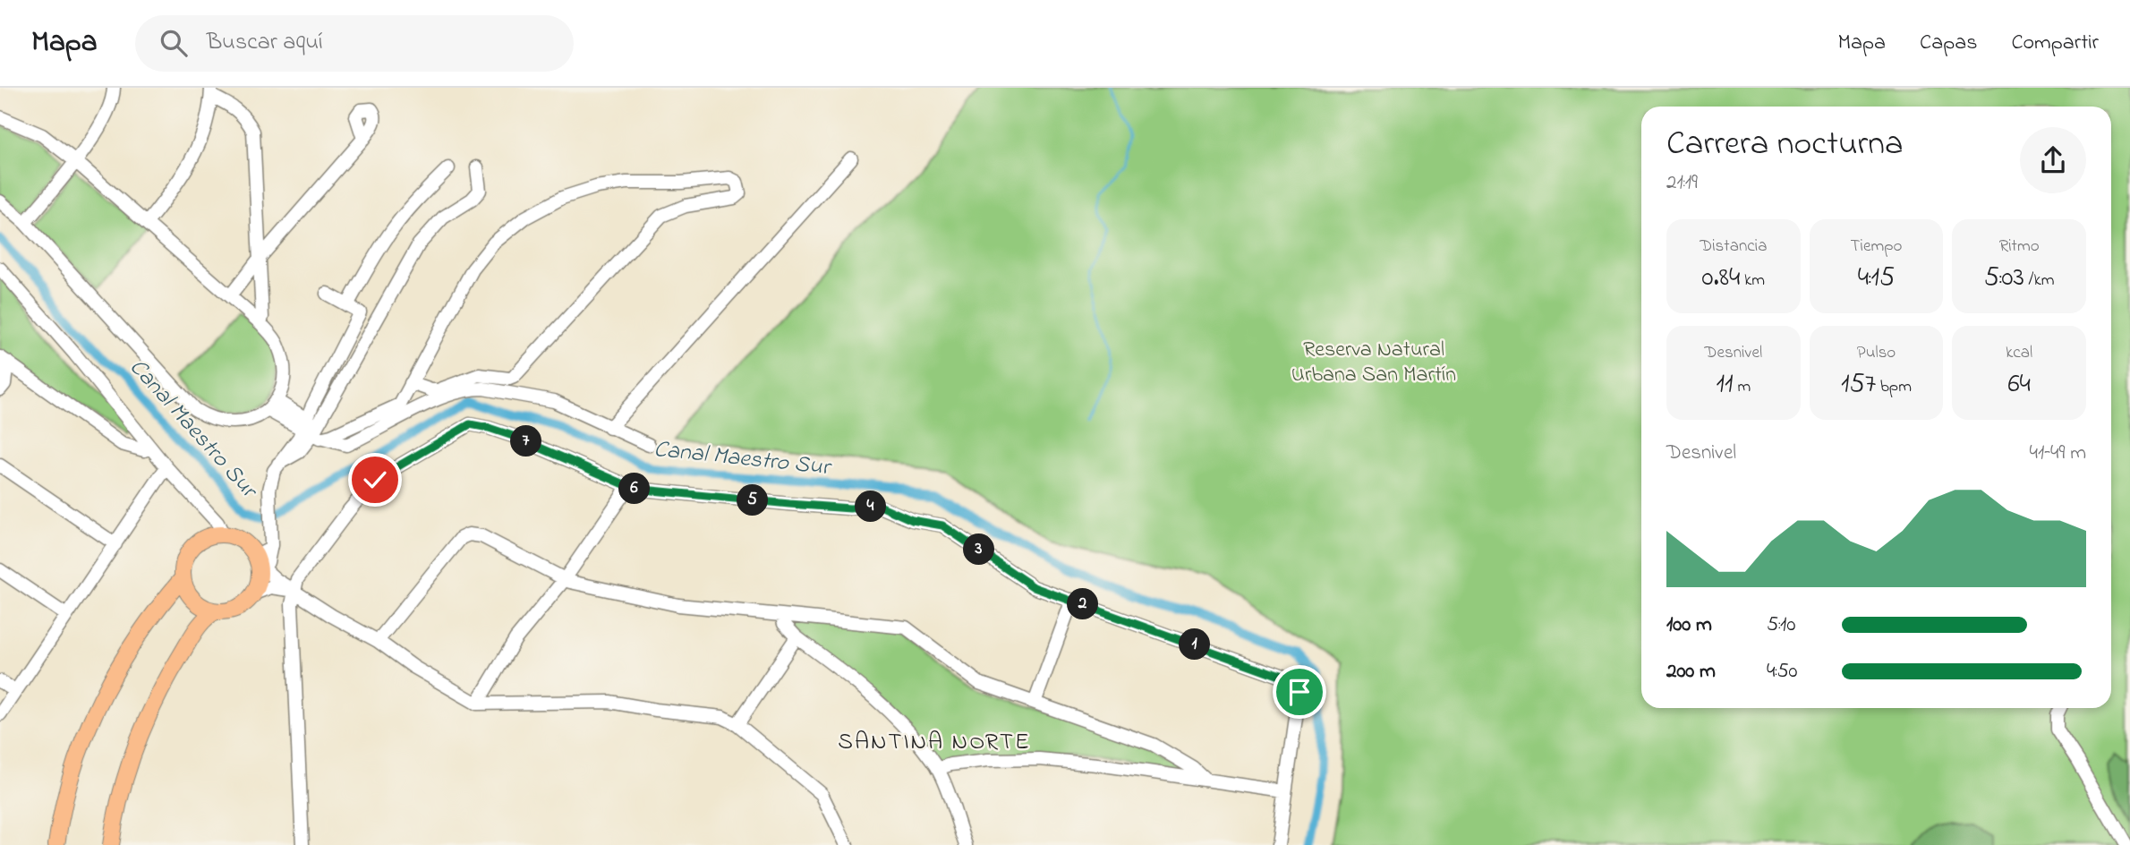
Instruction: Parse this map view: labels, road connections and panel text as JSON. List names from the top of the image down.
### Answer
{
  "districts": ["SANTINA NORTE"],
  "water": ["Canal Maestro Sur"],
  "parks": ["Reserva Natural Urbana San Martín"],
  "page": {
    "header": "Mapa",
    "search": "Buscar aquí",
    "nav": ["Mapa", "Capas", "Compartir"],
    "heading": ["Carrera nocturna", "21:19"],
    "stats": [
      ["Distancia", "0.84 km"],
      ["Tiempo", "4:15"],
      ["Ritmo", "5:03 /km"],
      ["Desnivel", "11 m"],
      ["Pulso", "157 bpm"],
      ["kcal", "64"]
    ],
    "pins": [
      "7",
      "6",
      "5",
      "4",
      "3",
      "2",
      "1"
    ],
    "chart": ["Desnivel", "41–49 m"],
    "list": [
      {
        "name": "100 m",
        "note": "5:10"
      },
      {
        "name": "200 m",
        "note": "4:50"
      }
    ]
  }
}
